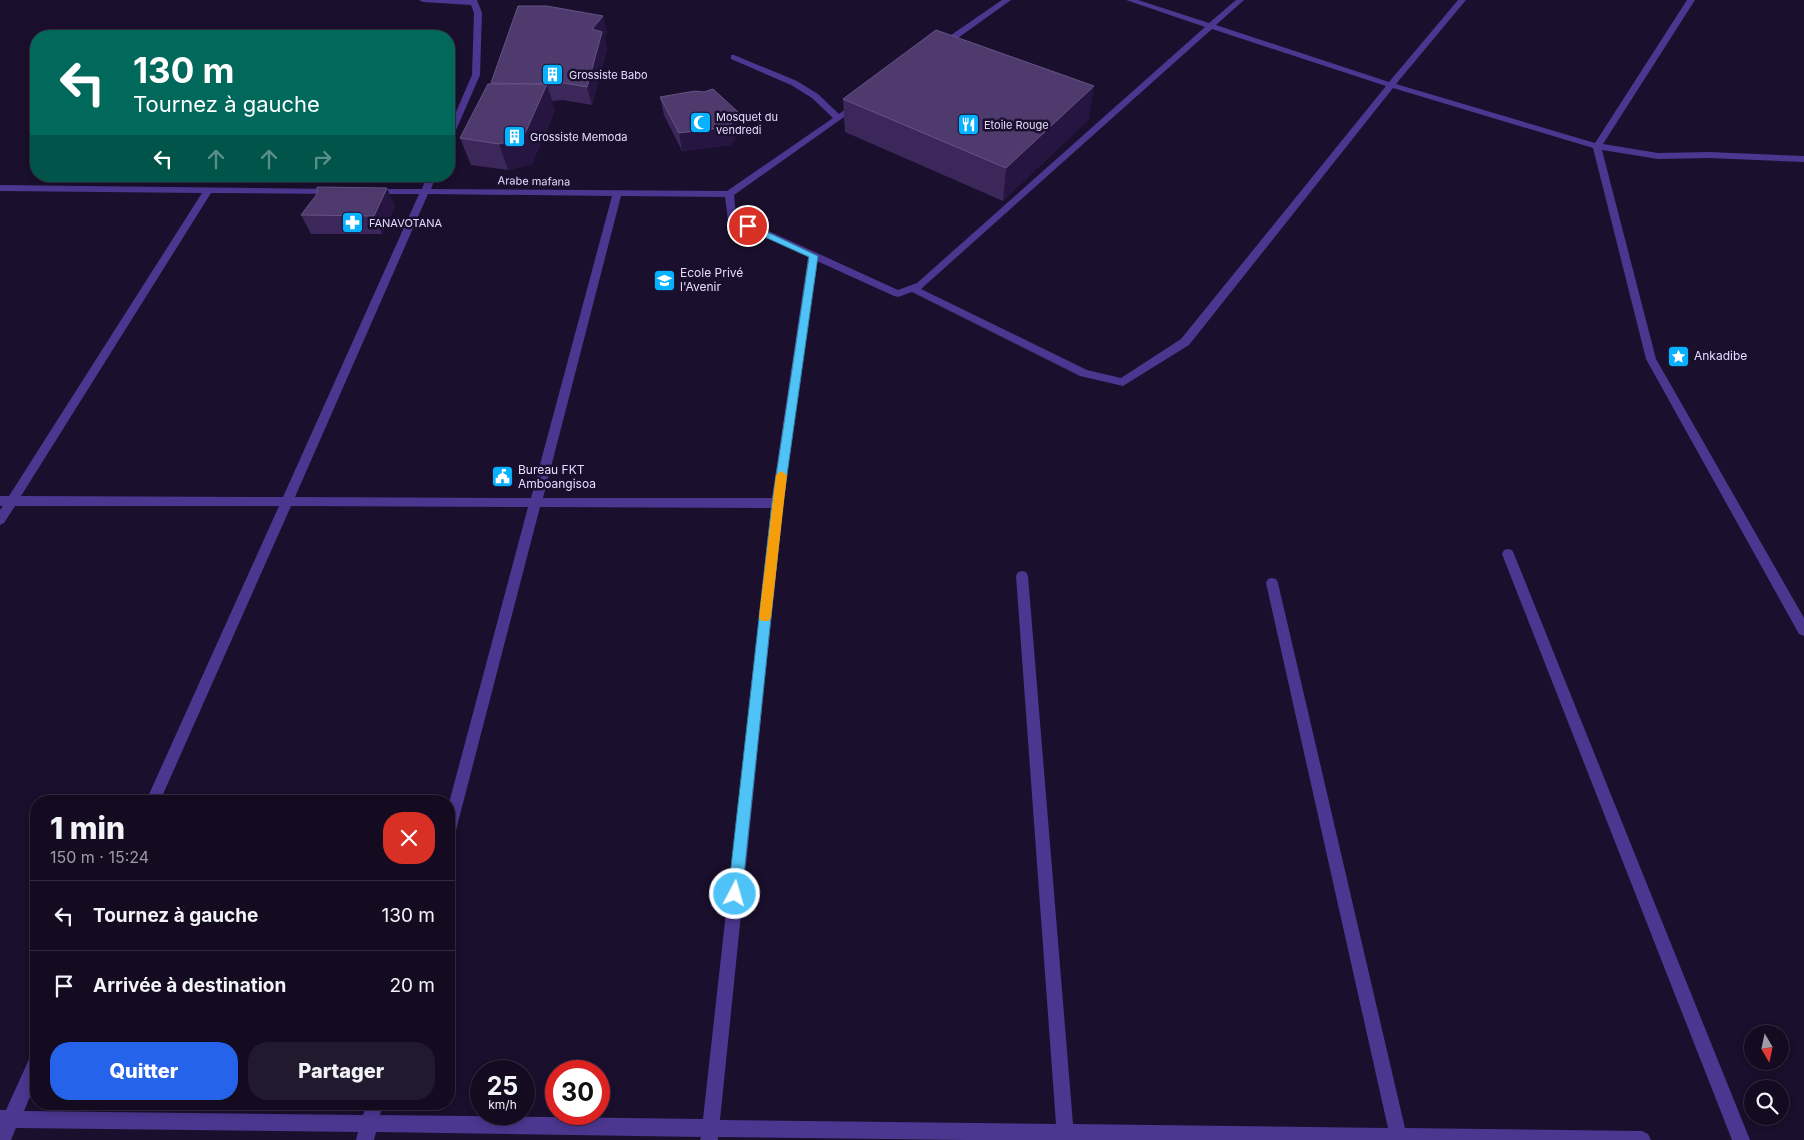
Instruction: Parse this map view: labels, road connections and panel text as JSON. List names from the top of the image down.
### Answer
{
  "streets": {
    "street": ["Arabe mafana"]
  },
  "places": {
    "building": ["Grossiste Babo", "Grossiste Memoda"],
    "mosque": ["Mosquet du vendredi"],
    "restaurant": ["Etoile Rouge"],
    "pharmacy": ["FANAVOTANA"],
    "school or university": ["Ecole Privé l'Avenir"],
    "place": ["Ankadibe"],
    "public building": ["Bureau FKT Amboangisoa"]
  },
  "north": "bottom",
  "page": {
    "turn": ["130 m", "Tournez à gauche"],
    "heading": ["1 min", "150 m · 15:24"],
    "list": [
      {
        "name": "Tournez à gauche",
        "value": "130 m"
      },
      {
        "name": "Arrivée à destination",
        "value": "20 m"
      }
    ],
    "buttons": ["Quitter", "Partager"],
    "speed": "25 km/h",
    "limit": "30"
  }
}
